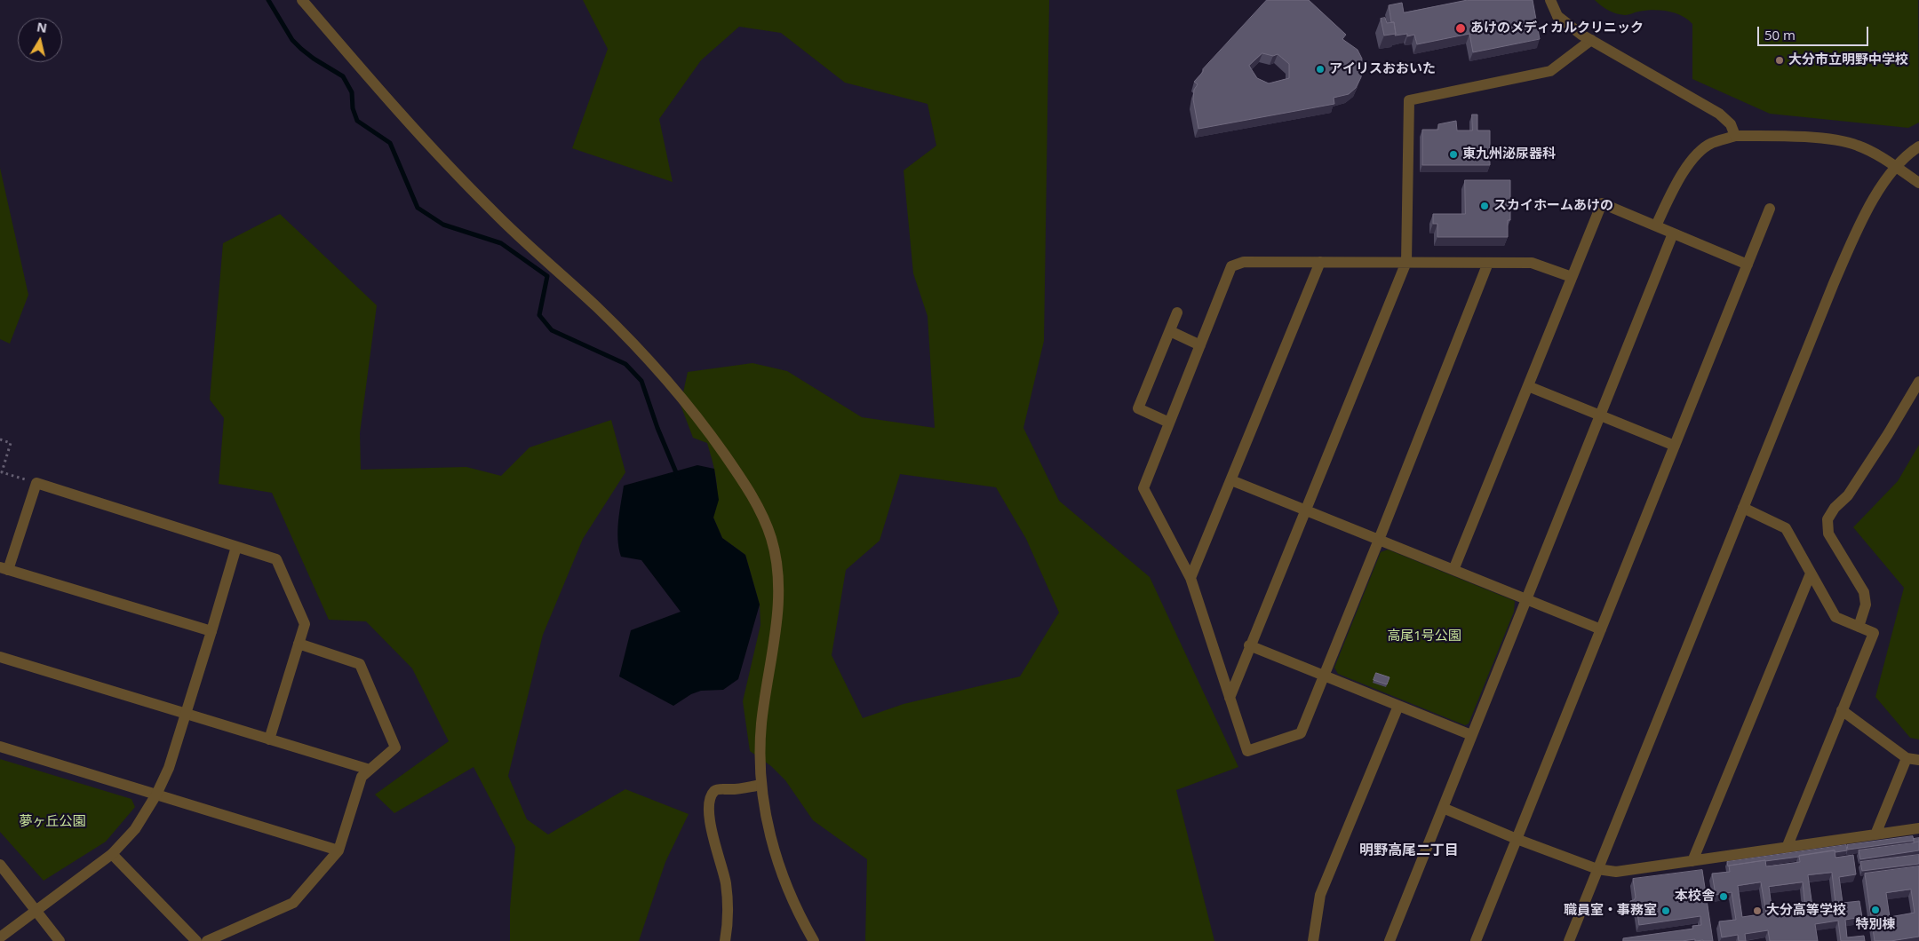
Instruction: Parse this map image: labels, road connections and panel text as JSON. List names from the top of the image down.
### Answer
{
  "districts": ["明野高尾二丁目"],
  "parks": ["高尾1号公園", "夢ヶ丘公園"],
  "places": [
    "あけのメディカルクリニック",
    "大分市立明野中学校",
    "アイリスおおいた",
    "東九州泌尿器科",
    "スカイホームあけの",
    "本校舎",
    "特別棟",
    "職員室・事務室",
    "大分高等学校"
  ],
  "scale_bar": "50 m",
  "north": "top"
}
